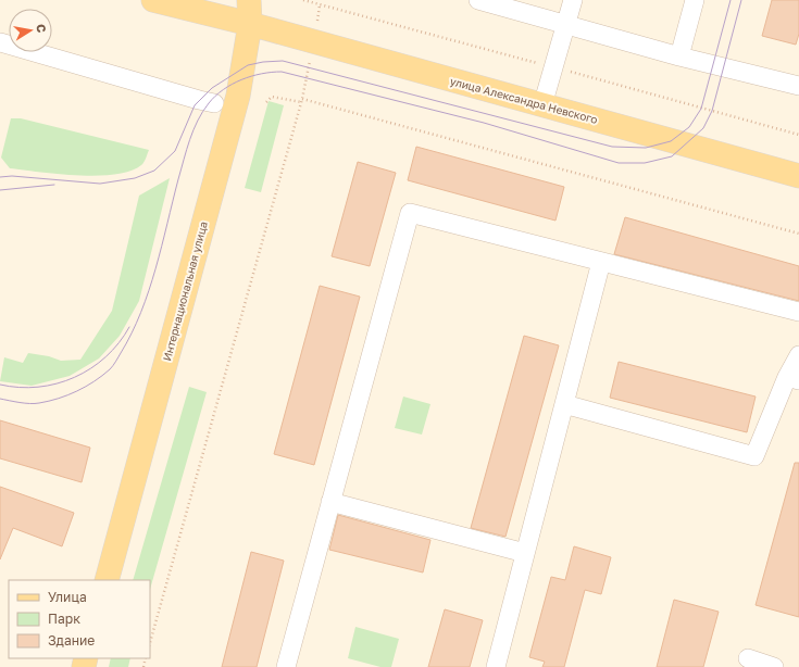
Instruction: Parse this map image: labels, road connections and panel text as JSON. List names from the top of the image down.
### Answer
{
  "streets": {
    "main road": ["улица Александра Невского", "Интернациональная улица"]
  },
  "crossings": [
    ["улица Александра Невского", "Интернациональная улица"]
  ],
  "legend": ["Улица", "Парк", "Здание"],
  "north": "right"
}
